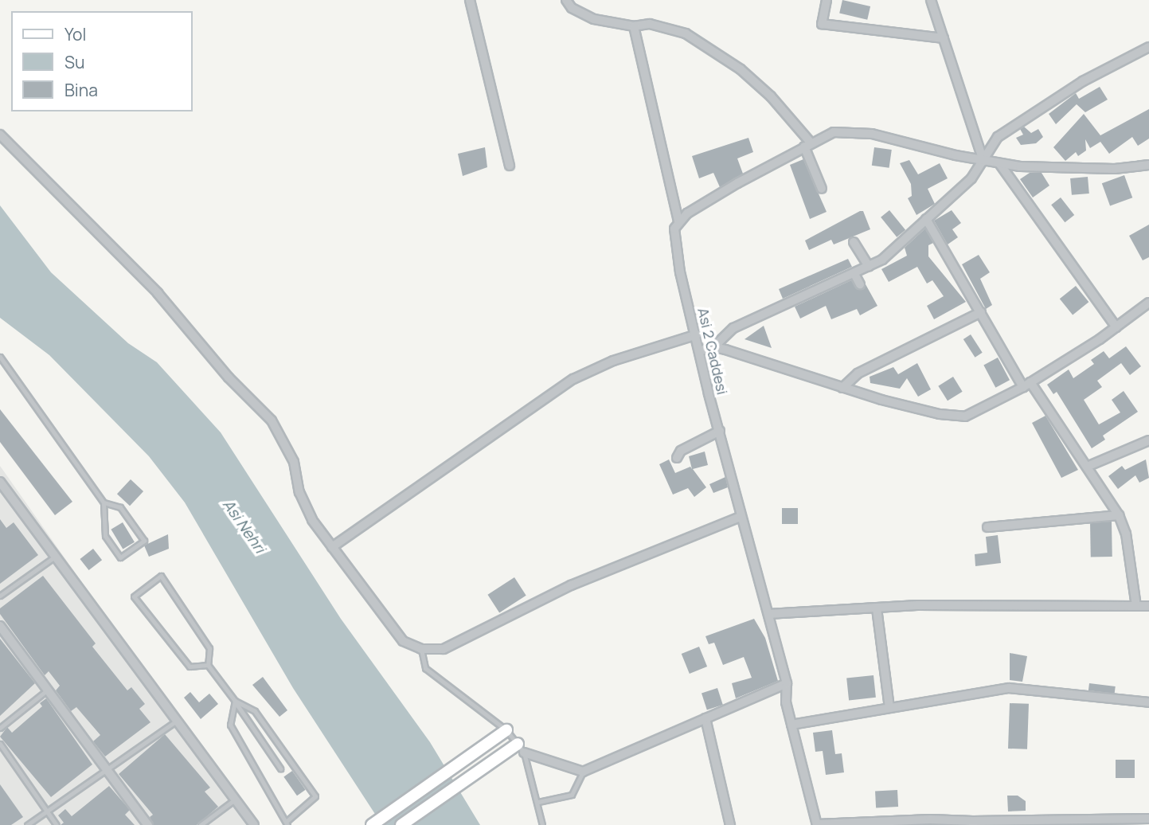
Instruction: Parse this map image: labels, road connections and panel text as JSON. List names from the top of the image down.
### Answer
{
  "streets": {
    "street": ["Asi 2 Caddesi"]
  },
  "water": ["Asi Nehri"],
  "legend": ["Yol", "Su", "Bina"]
}
